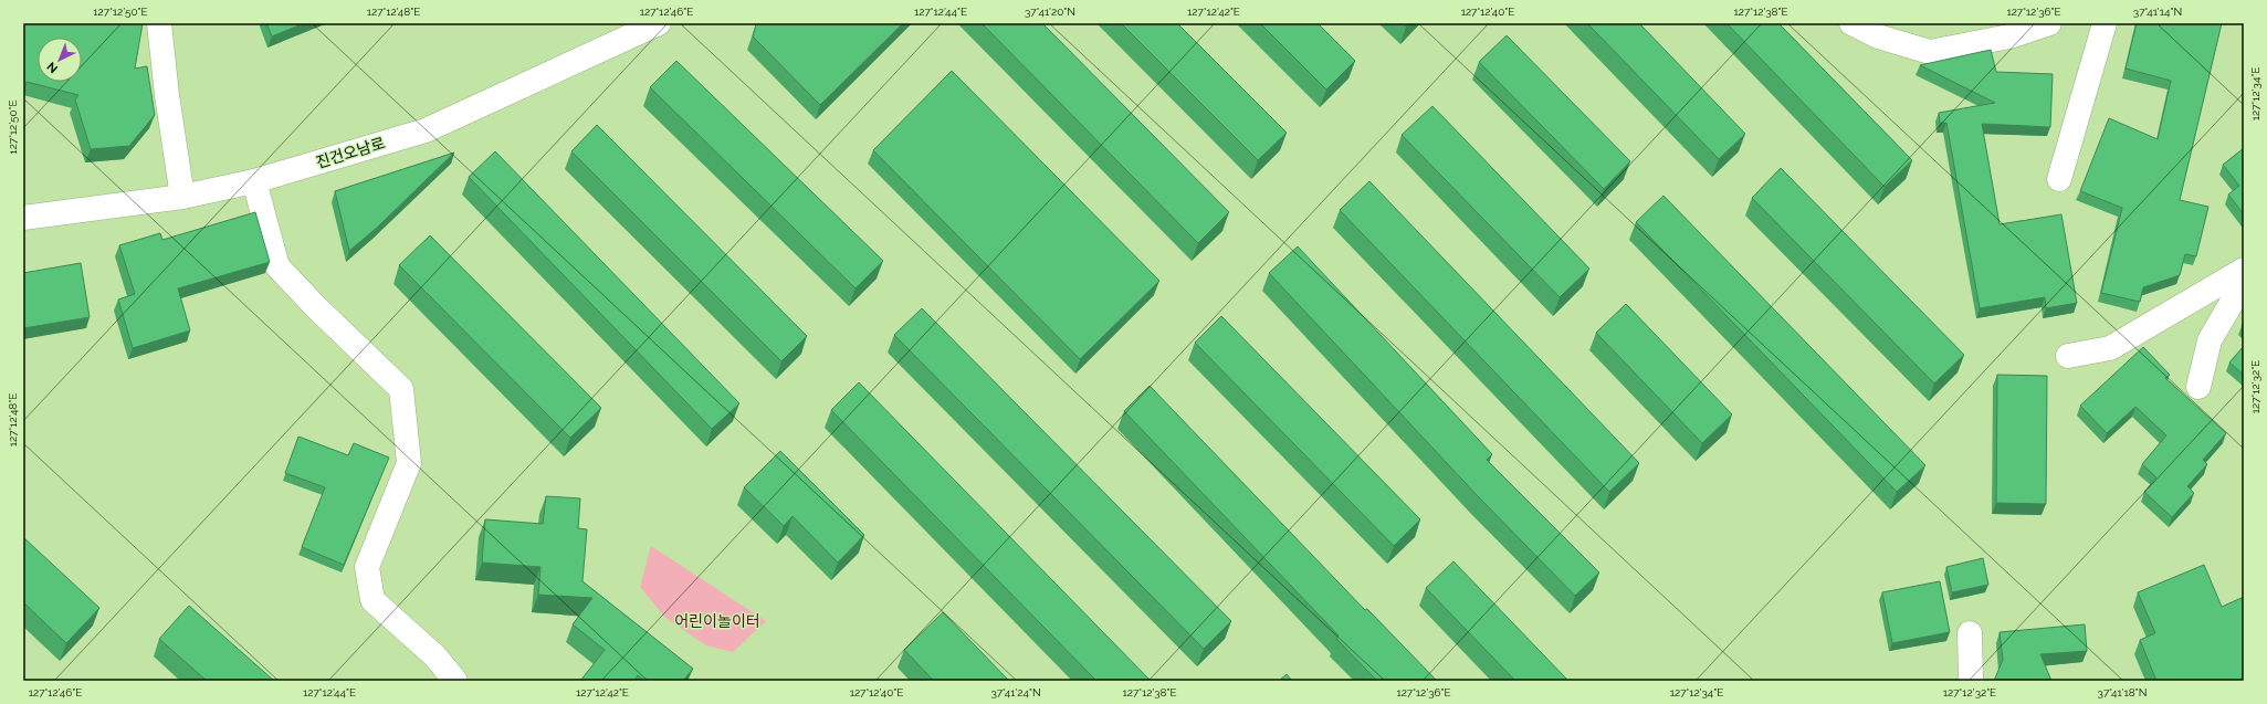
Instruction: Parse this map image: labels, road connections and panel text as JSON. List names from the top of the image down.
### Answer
{
  "streets": {
    "street": ["진건오남로"]
  },
  "parks": ["어린이놀이터"],
  "north": "bottom left",
  "coordinates": [
    "127°12'50\"E",
    "127°12'48\"E",
    "127°12'46\"E",
    "127°12'44\"E",
    "37°41'20\"N",
    "127°12'42\"E",
    "127°12'40\"E",
    "127°12'38\"E",
    "127°12'36\"E",
    "37°41'14\"N",
    "127°12'34\"E",
    "127°12'32\"E",
    "37°41'24\"N",
    "37°41'18\"N"
  ]
}
